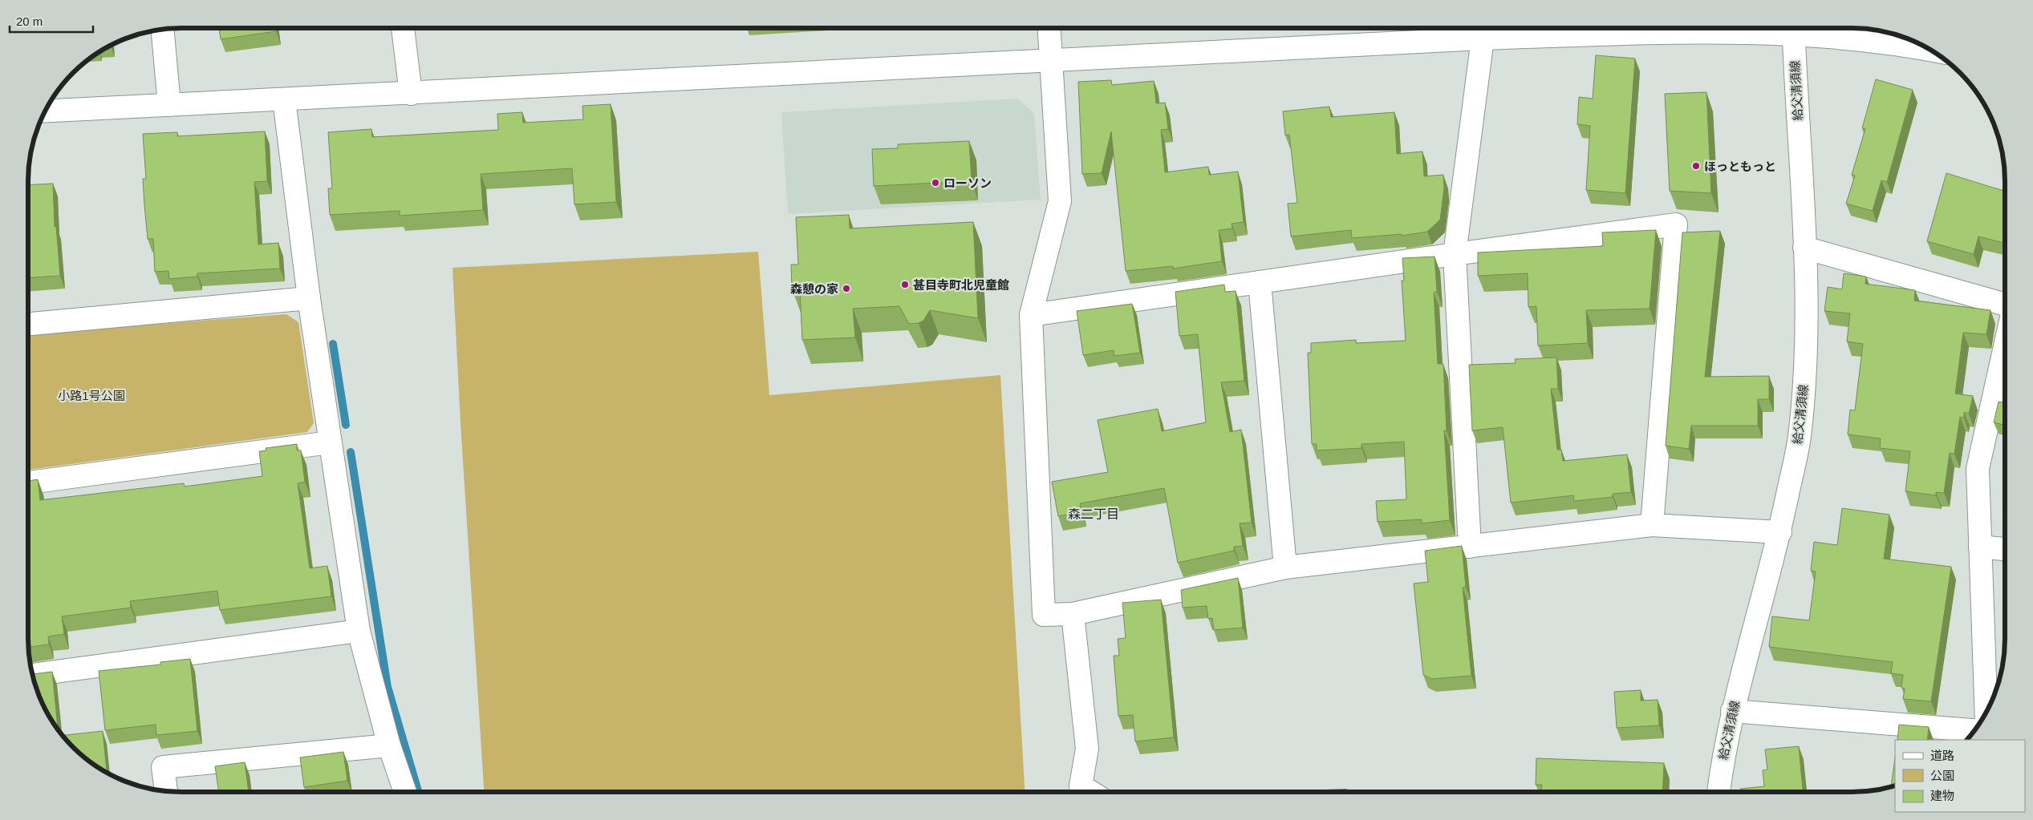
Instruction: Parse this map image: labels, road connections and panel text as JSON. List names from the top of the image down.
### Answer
{
  "streets": {
    "street": ["給父清須線"]
  },
  "districts": ["森二丁目"],
  "parks": ["小路1号公園"],
  "places": [
    "ほっともっと",
    "ローソン",
    "甚目寺町北児童館",
    "森憩の家"
  ],
  "legend": ["道路", "公園", "建物"],
  "scale_bar": "20 m"
}
